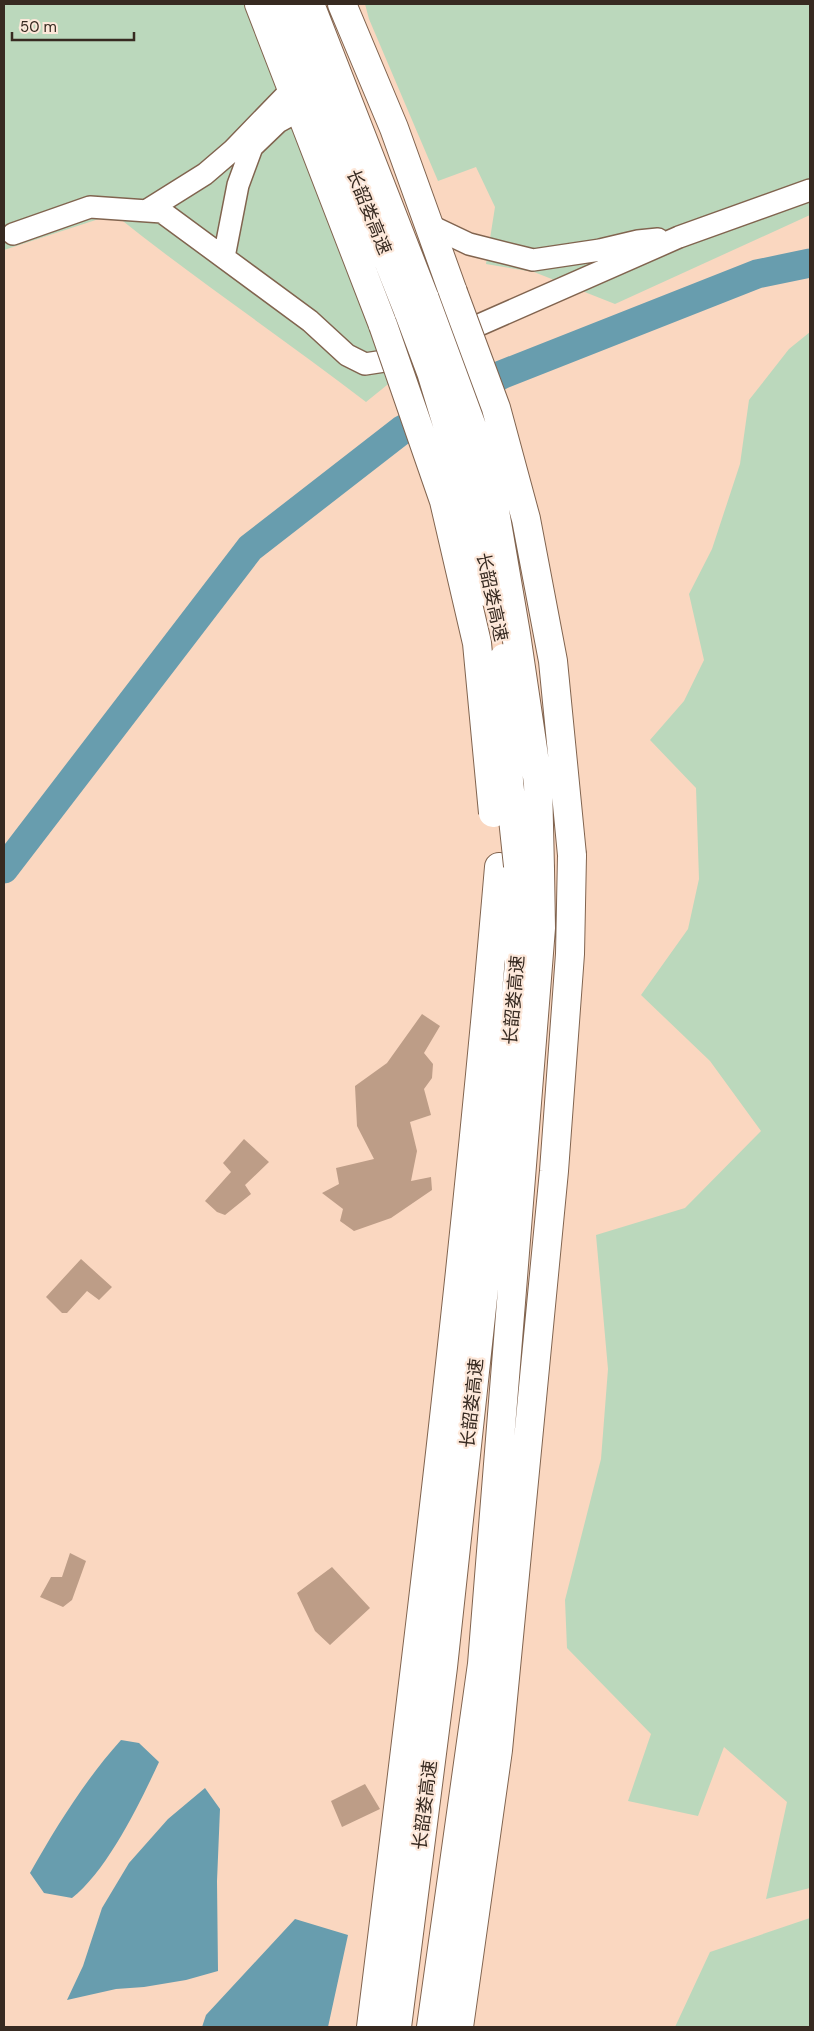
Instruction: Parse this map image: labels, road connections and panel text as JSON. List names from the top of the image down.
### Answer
{
  "streets": {
    "highway": ["长韶娄高速"]
  },
  "scale_bar": "50 m"
}
